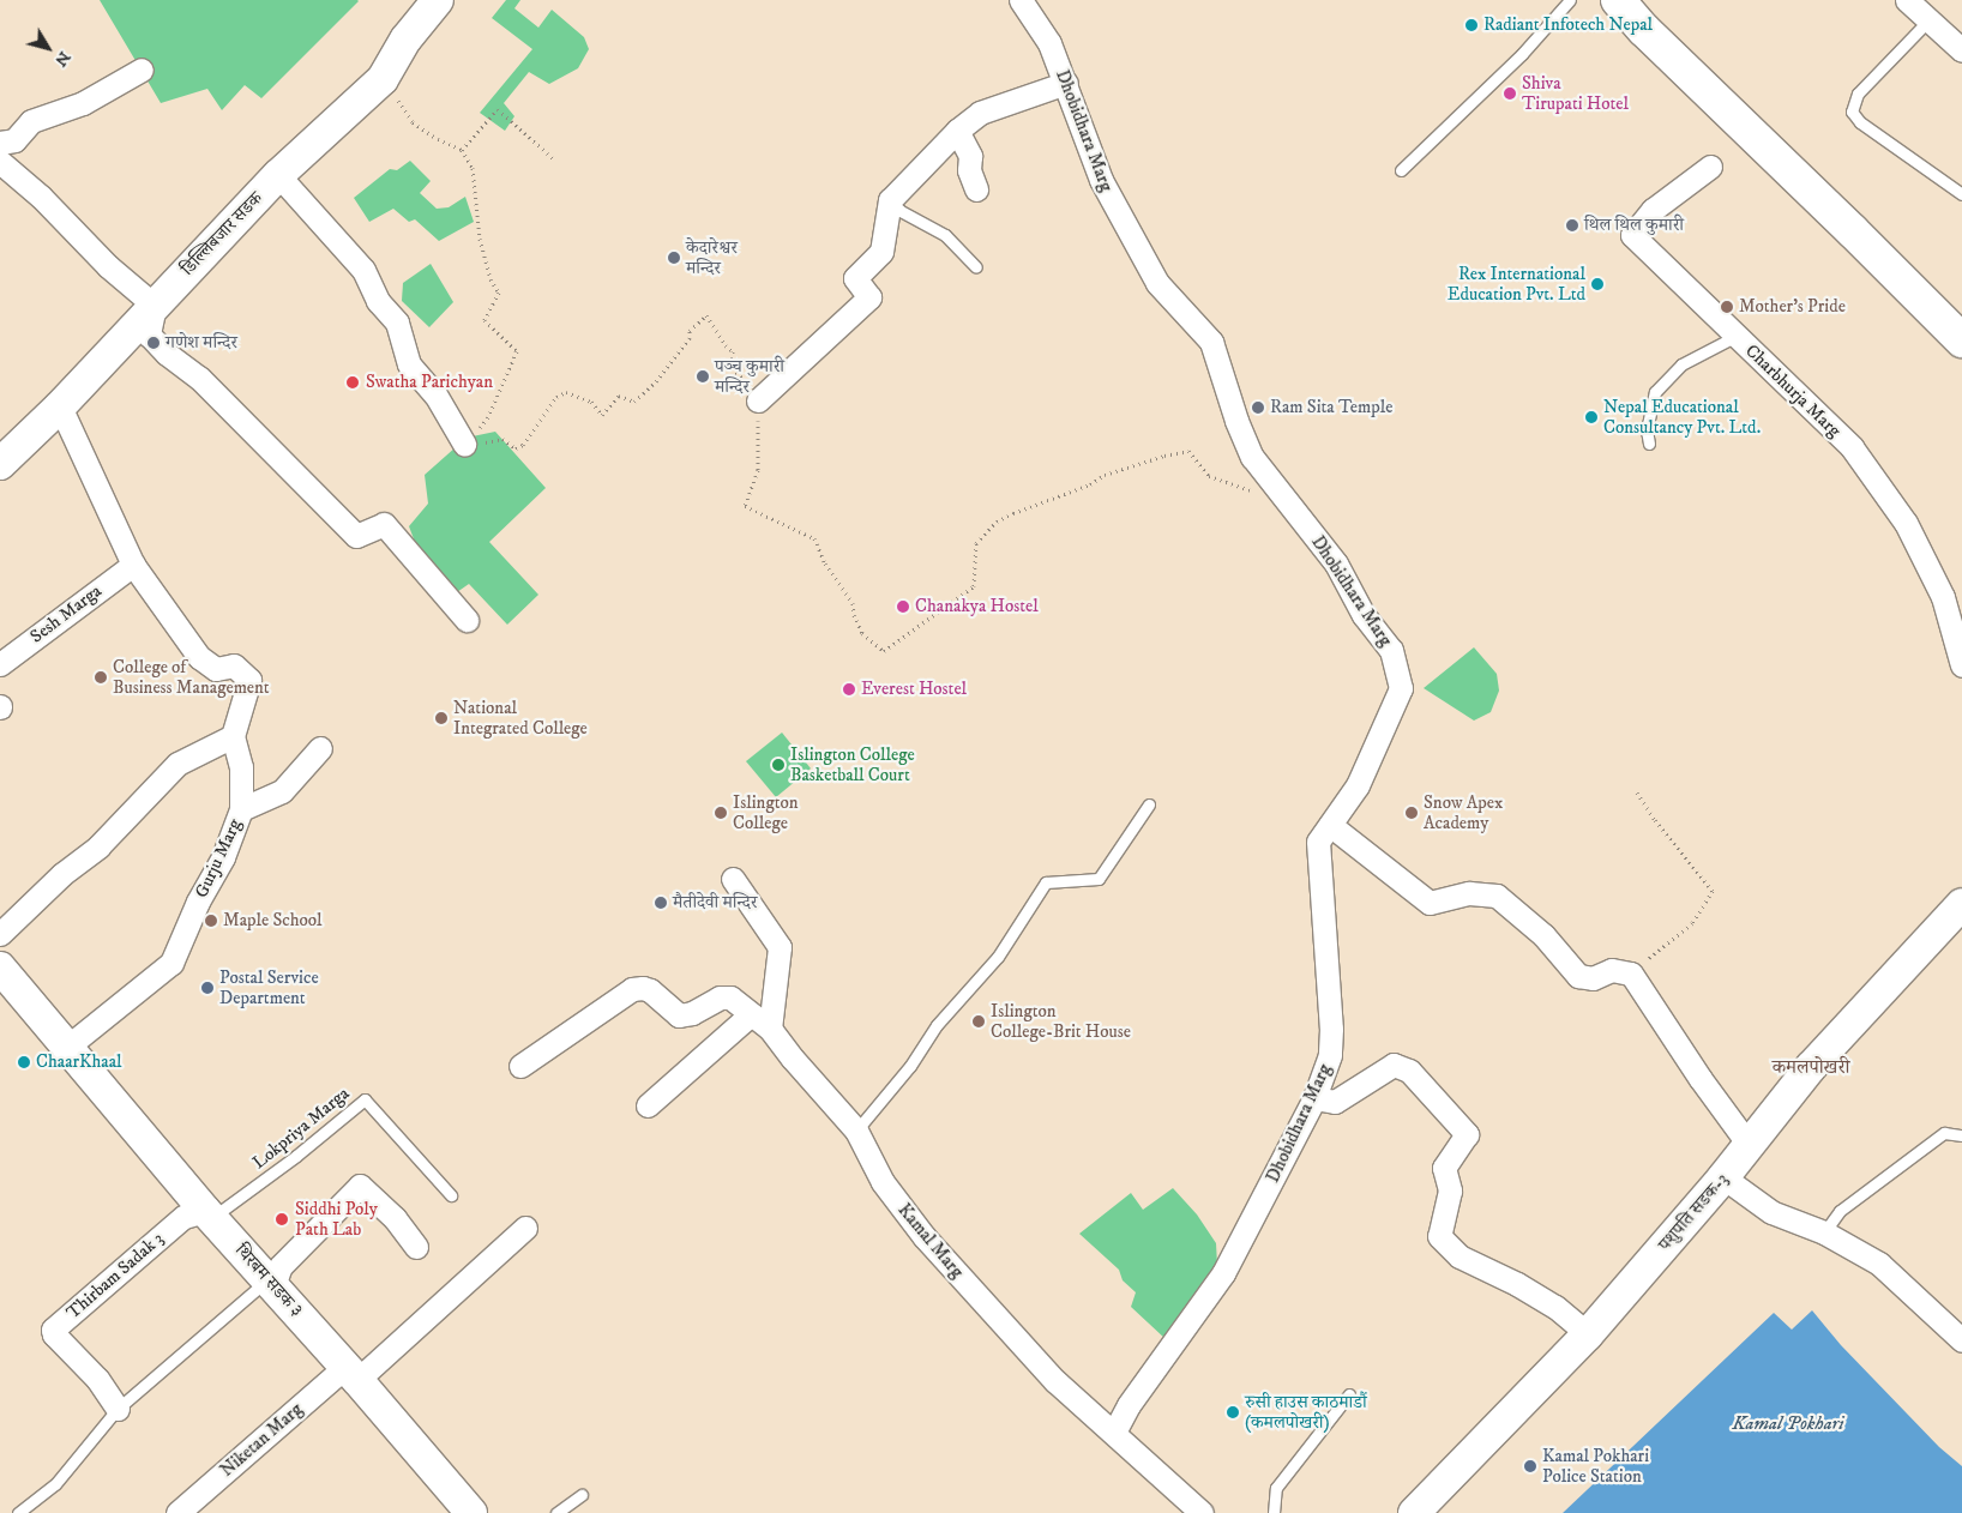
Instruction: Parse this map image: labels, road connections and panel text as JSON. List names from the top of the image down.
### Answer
{
  "streets": {
    "main road": ["डिल्लिबजार सडक", "पशुपति सडक-3", "थिरबम सडक ३"],
    "street": [
      "Dhobidhara Marg",
      "Charbhurja Marg",
      "Sesh Marga",
      "Gurju Marg",
      "Kamal Marg",
      "Thirbam Sadak 3",
      "Niketan Marg"
    ],
    "lane": ["Lokpriya Marga"]
  },
  "crossings": [
    ["Dhobidhara Marg", "Kamal Marg"],
    ["Gurju Marg", "थिरबम सडक ३"],
    ["Lokpriya Marga", "Thirbam Sadak 3"],
    ["Lokpriya Marga", "थिरबम सडक ३"],
    ["Thirbam Sadak 3", "थिरबम सडक ३"],
    ["थिरबम सडक ३", "Niketan Marg"]
  ],
  "districts": ["कमलपोखरी"],
  "water": ["Kamal Pokhari"],
  "places": [
    "Radiant Infotech Nepal",
    "Shiva Tirupati Hotel",
    "थिल थिल कुमारी",
    "केदारेश्वर मन्दिर",
    "Rex International Education Pvt. Ltd",
    "Mother's Pride",
    "गणेश मन्दिर",
    "पञ्च कुमारी मन्दिर",
    "Swatha Parichyan",
    "Ram Sita Temple",
    "Nepal Educational Consultancy Pvt. Ltd.",
    "Chanakya Hostel",
    "College of Business Management",
    "Everest Hostel",
    "National Integrated College",
    "Islington College Basketball Court",
    "Islington College",
    "Snow Apex Academy",
    "मैतीदेवी मन्दिर",
    "Maple School",
    "Postal Service Department",
    "Islington College-Brit House",
    "ChaarKhaal",
    "Siddhi Poly Path Lab",
    "रुसी हाउस काठमाडौं (कमलपोखरी)",
    "Kamal Pokhari Police Station"
  ],
  "north": "bottom right"
}
